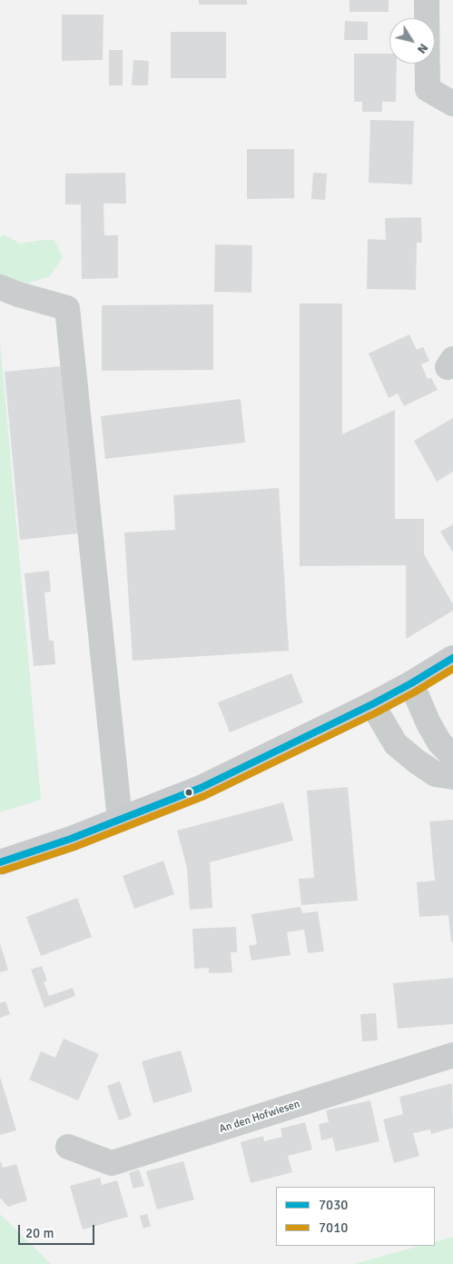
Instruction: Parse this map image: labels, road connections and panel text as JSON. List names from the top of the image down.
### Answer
{
  "streets": {
    "street": ["An den Hofwiesen"]
  },
  "lines": ["transit line 7030", "transit line 7010"],
  "legend": ["7030", "7010"],
  "scale_bar": "20 m",
  "north": "bottom right"
}
